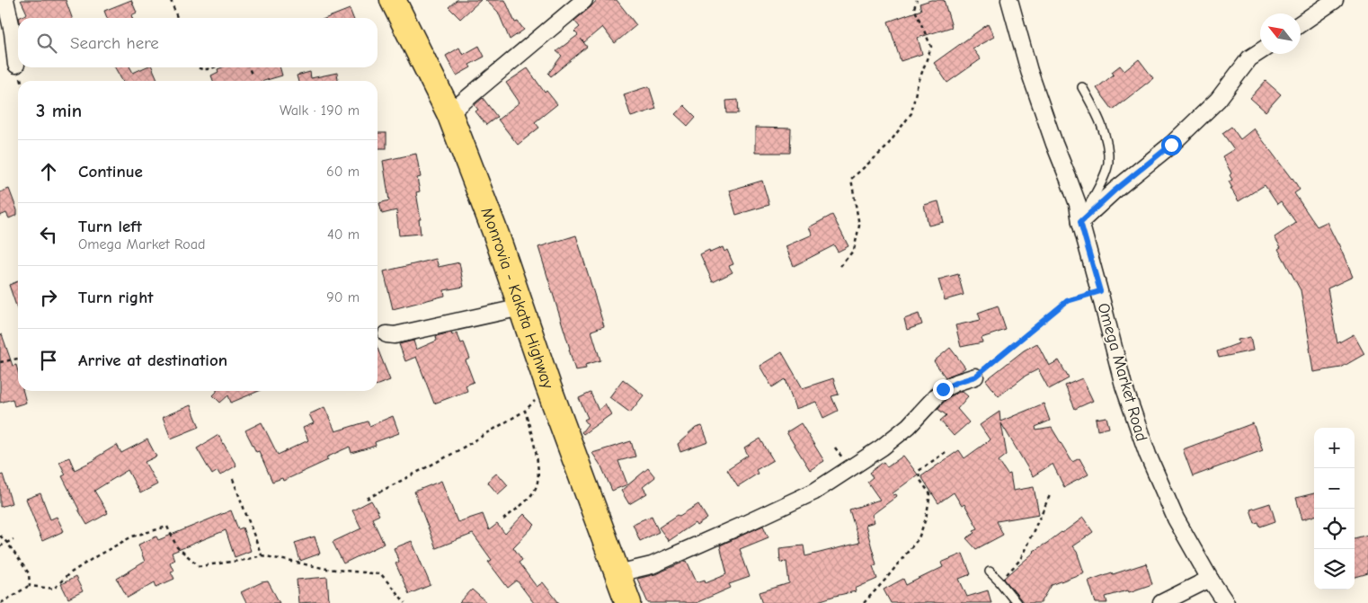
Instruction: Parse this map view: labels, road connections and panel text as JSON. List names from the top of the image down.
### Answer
{
  "streets": {
    "highway": ["Monrovia - Kakata Highway"],
    "street": ["Omega Market Road"]
  },
  "north": "top left",
  "page": {
    "search": "Search here",
    "heading": ["3 min", "Walk · 190 m"],
    "list": [
      ["Continue", "60 m"],
      ["Turn left", "Omega Market Road", "40 m"],
      ["Turn right", "90 m"],
      "Arrive at destination"
    ],
    "map_buttons": ["+", "−"]
  }
}
